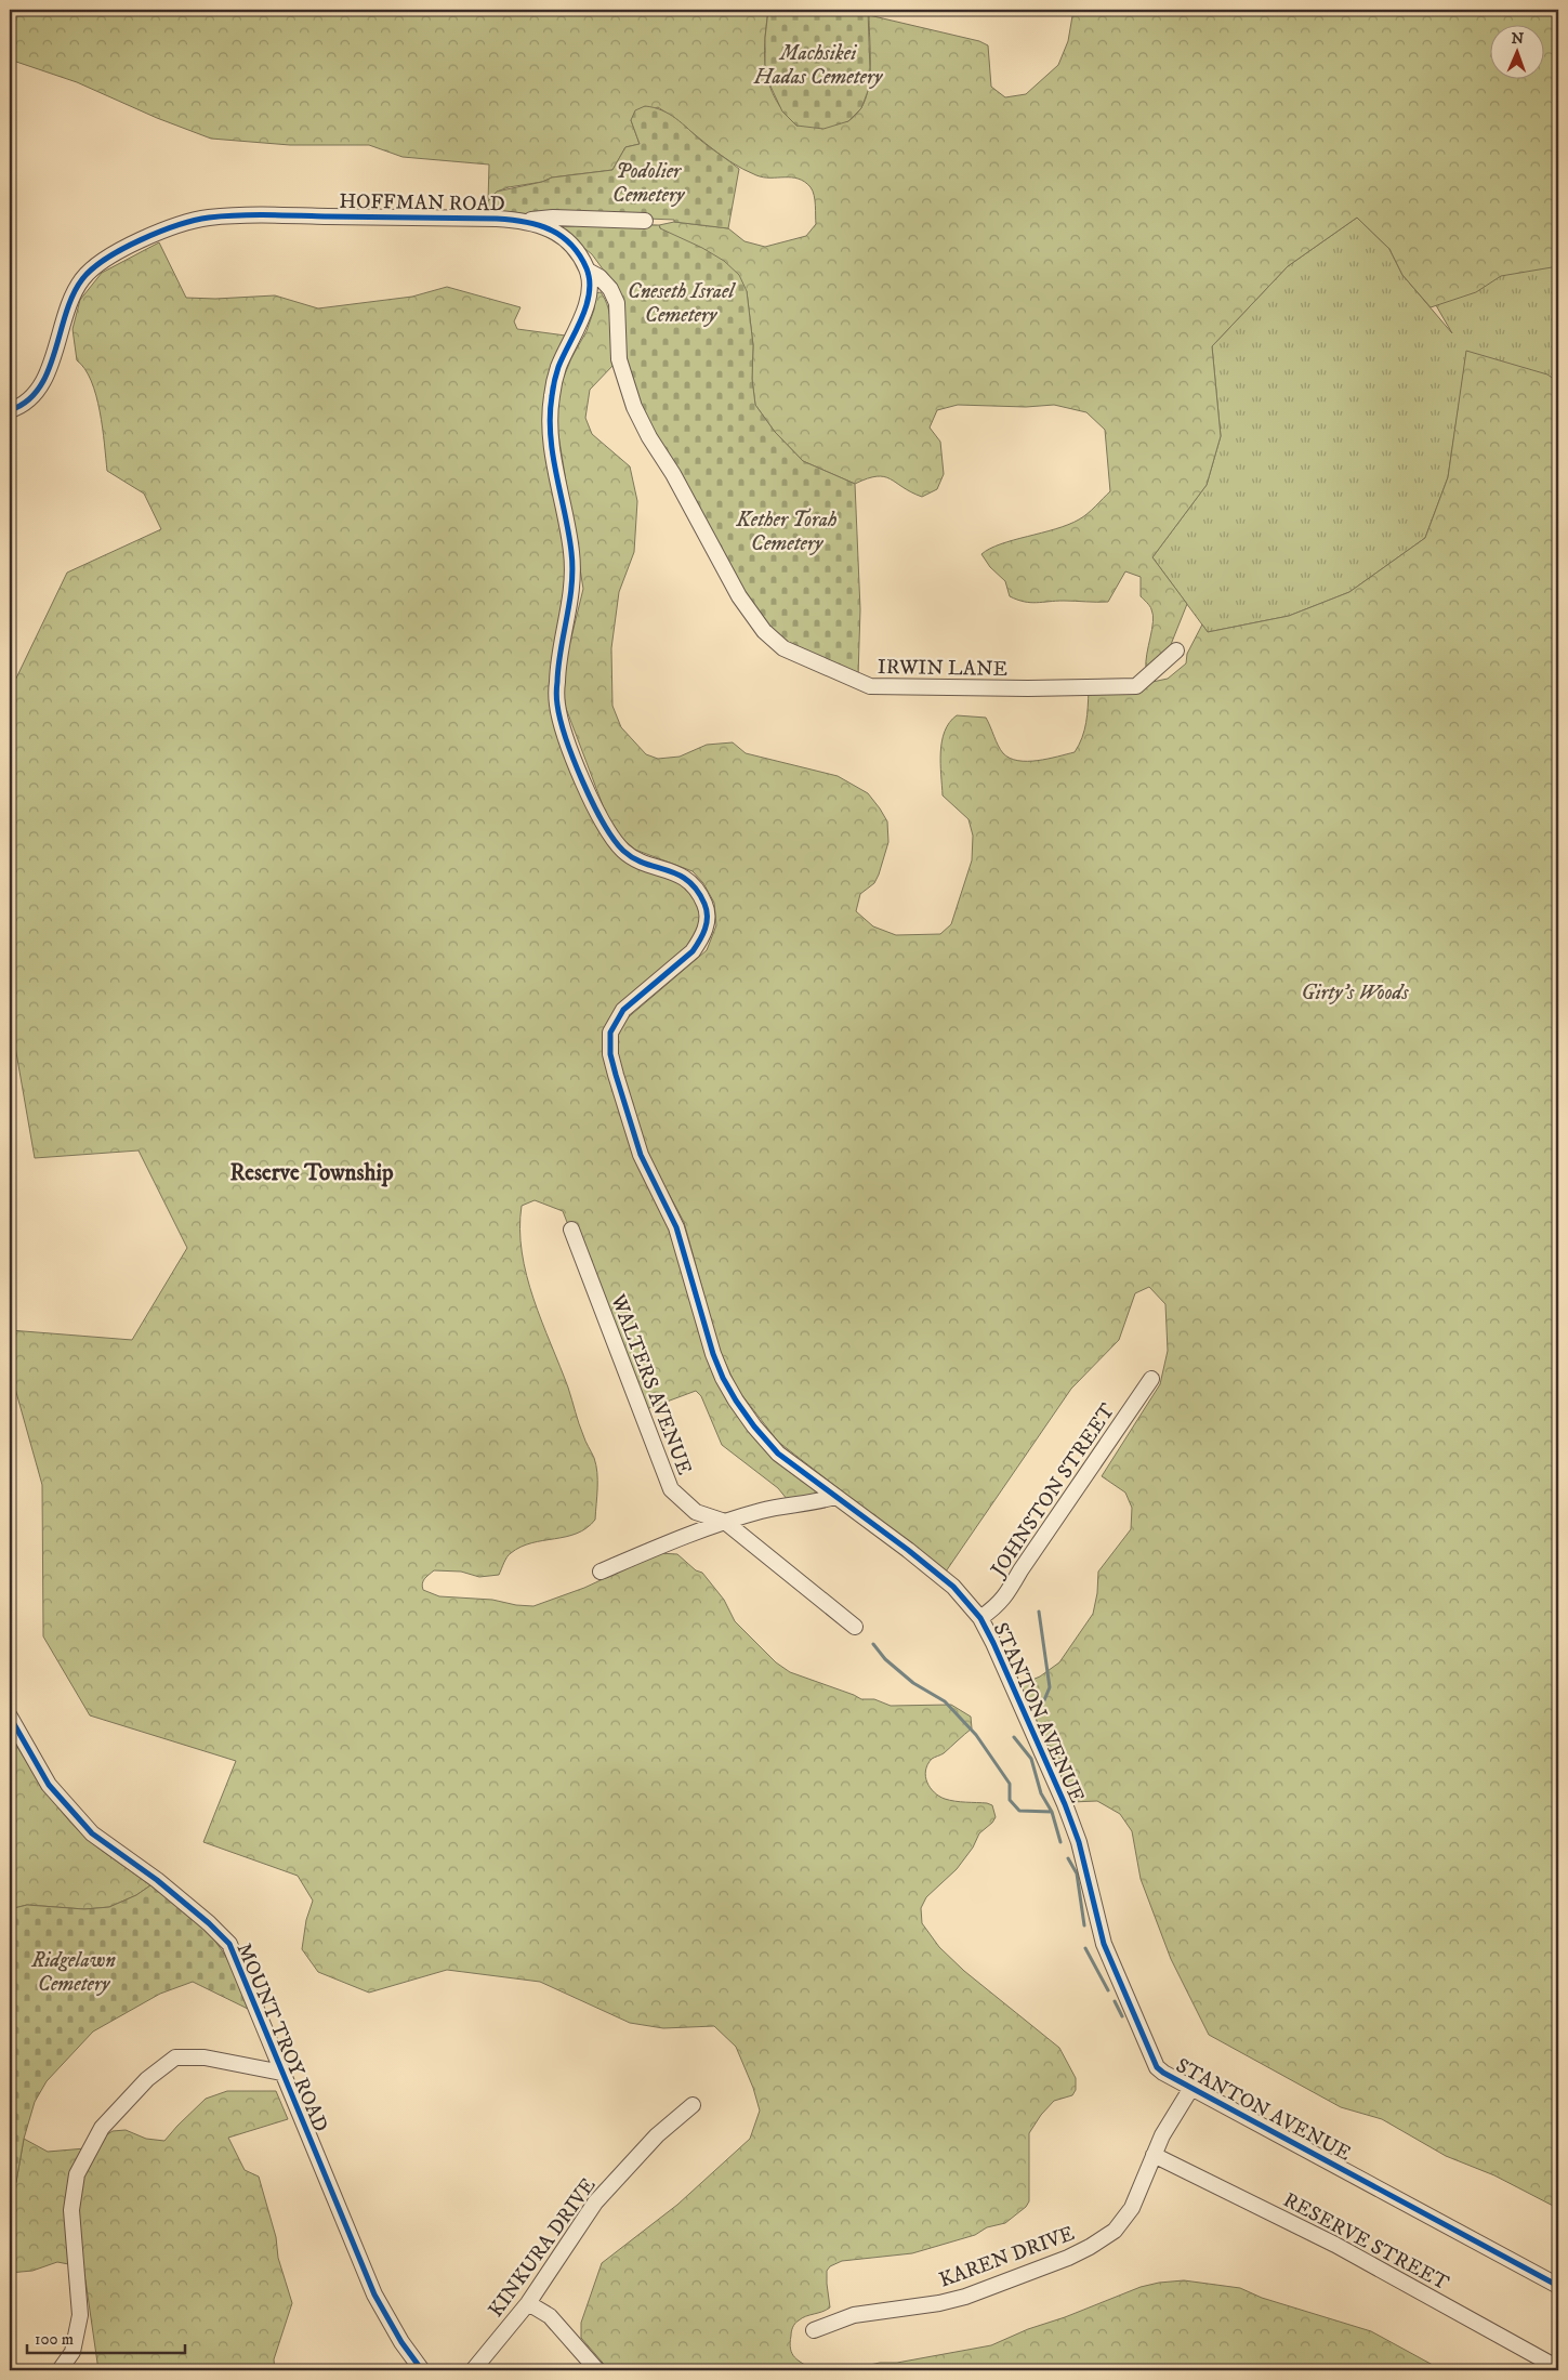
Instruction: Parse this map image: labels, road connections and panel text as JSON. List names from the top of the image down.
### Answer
{
  "streets": {
    "street": [
      "HOFFMAN ROAD",
      "IRWIN LANE",
      "WALTERS AVENUE",
      "JOHNSTON STREET",
      "STANTON AVENUE",
      "MOUNT TROY ROAD",
      "RESERVE STREET",
      "KINKURA DRIVE",
      "KAREN DRIVE"
    ]
  },
  "crossings": [
    ["HOFFMAN ROAD", "IRWIN LANE"],
    ["HOFFMAN ROAD", "STANTON AVENUE"],
    ["IRWIN LANE", "STANTON AVENUE"],
    ["JOHNSTON STREET", "STANTON AVENUE"],
    ["STANTON AVENUE", "KAREN DRIVE"],
    ["RESERVE STREET", "KAREN DRIVE"]
  ],
  "districts": ["Reserve Township"],
  "parks": [
    "Machsikei Hadas Cemetery",
    "Podolier Cemetery",
    "Cneseth Israel Cemetery",
    "Kether Torah Cemetery",
    "Girty's Woods",
    "Ridgelawn Cemetery"
  ],
  "scale_bar": "100 m",
  "north": "top"
}
